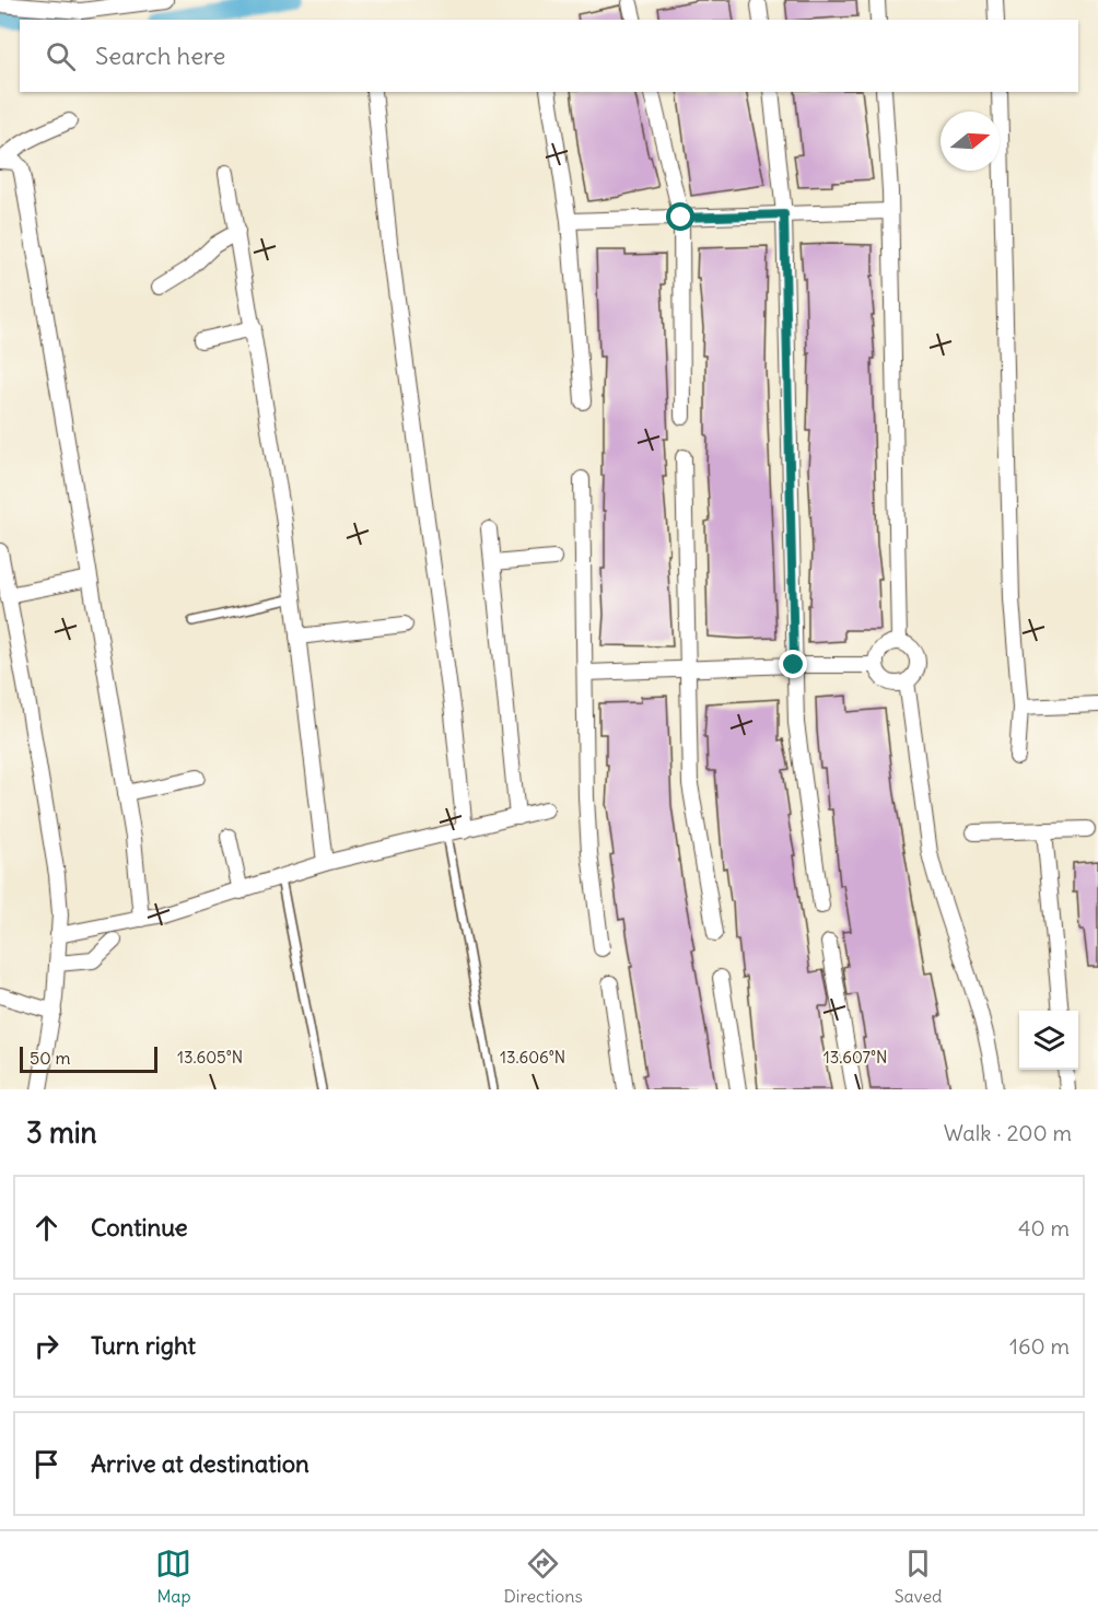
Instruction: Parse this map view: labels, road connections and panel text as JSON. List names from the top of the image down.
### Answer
{
  "scale_bar": "50 m",
  "north": "right",
  "page": {
    "search": "Search here",
    "scale": "50 m",
    "heading": ["3 min", "Walk · 200 m"],
    "list": [
      ["Continue", "40 m"],
      ["Turn right", "160 m"],
      "Arrive at destination"
    ],
    "nav": ["Map", "Directions", "Saved"]
  },
  "coordinates": ["13.605°N", "13.606°N", "13.607°N"]
}
